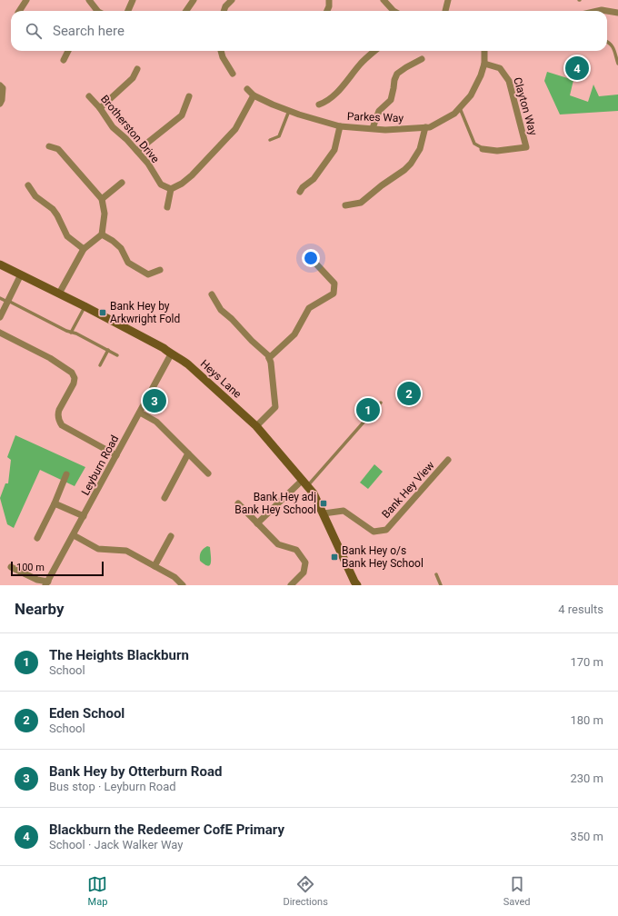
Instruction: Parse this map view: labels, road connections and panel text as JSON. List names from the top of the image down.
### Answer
{
  "streets": {
    "street": [
      "Clayton Way",
      "Parkes Way",
      "Brotherston Drive",
      "Heys Lane",
      "Leyburn Road",
      "Bank Hey View"
    ]
  },
  "crossings": [
    ["Clayton Way", "Parkes Way"],
    ["Heys Lane", "Leyburn Road"],
    ["Heys Lane", "Bank Hey View"]
  ],
  "places": {
    "transit": ["Bank Hey by Arkwright Fold", "Bank Hey adj Bank Hey School", "Bank Hey o/s Bank Hey School"]
  },
  "scale_bar": "100 m",
  "page": {
    "search": "Search here",
    "pins": [
      "4",
      "2",
      "3",
      "1"
    ],
    "scale": "100 m",
    "heading": ["Nearby", "4 results"],
    "list": [
      {
        "mark": "1",
        "name": "The Heights Blackburn",
        "note": "School",
        "value": "170 m"
      },
      {
        "mark": "2",
        "name": "Eden School",
        "note": "School",
        "value": "180 m"
      },
      {
        "mark": "3",
        "name": "Bank Hey by Otterburn Road",
        "note": "Bus stop · Leyburn Road",
        "value": "230 m"
      },
      {
        "mark": "4",
        "name": "Blackburn the Redeemer CofE Primary",
        "note": "School · Jack Walker Way",
        "value": "350 m"
      }
    ],
    "nav": ["Map", "Directions", "Saved"]
  }
}
